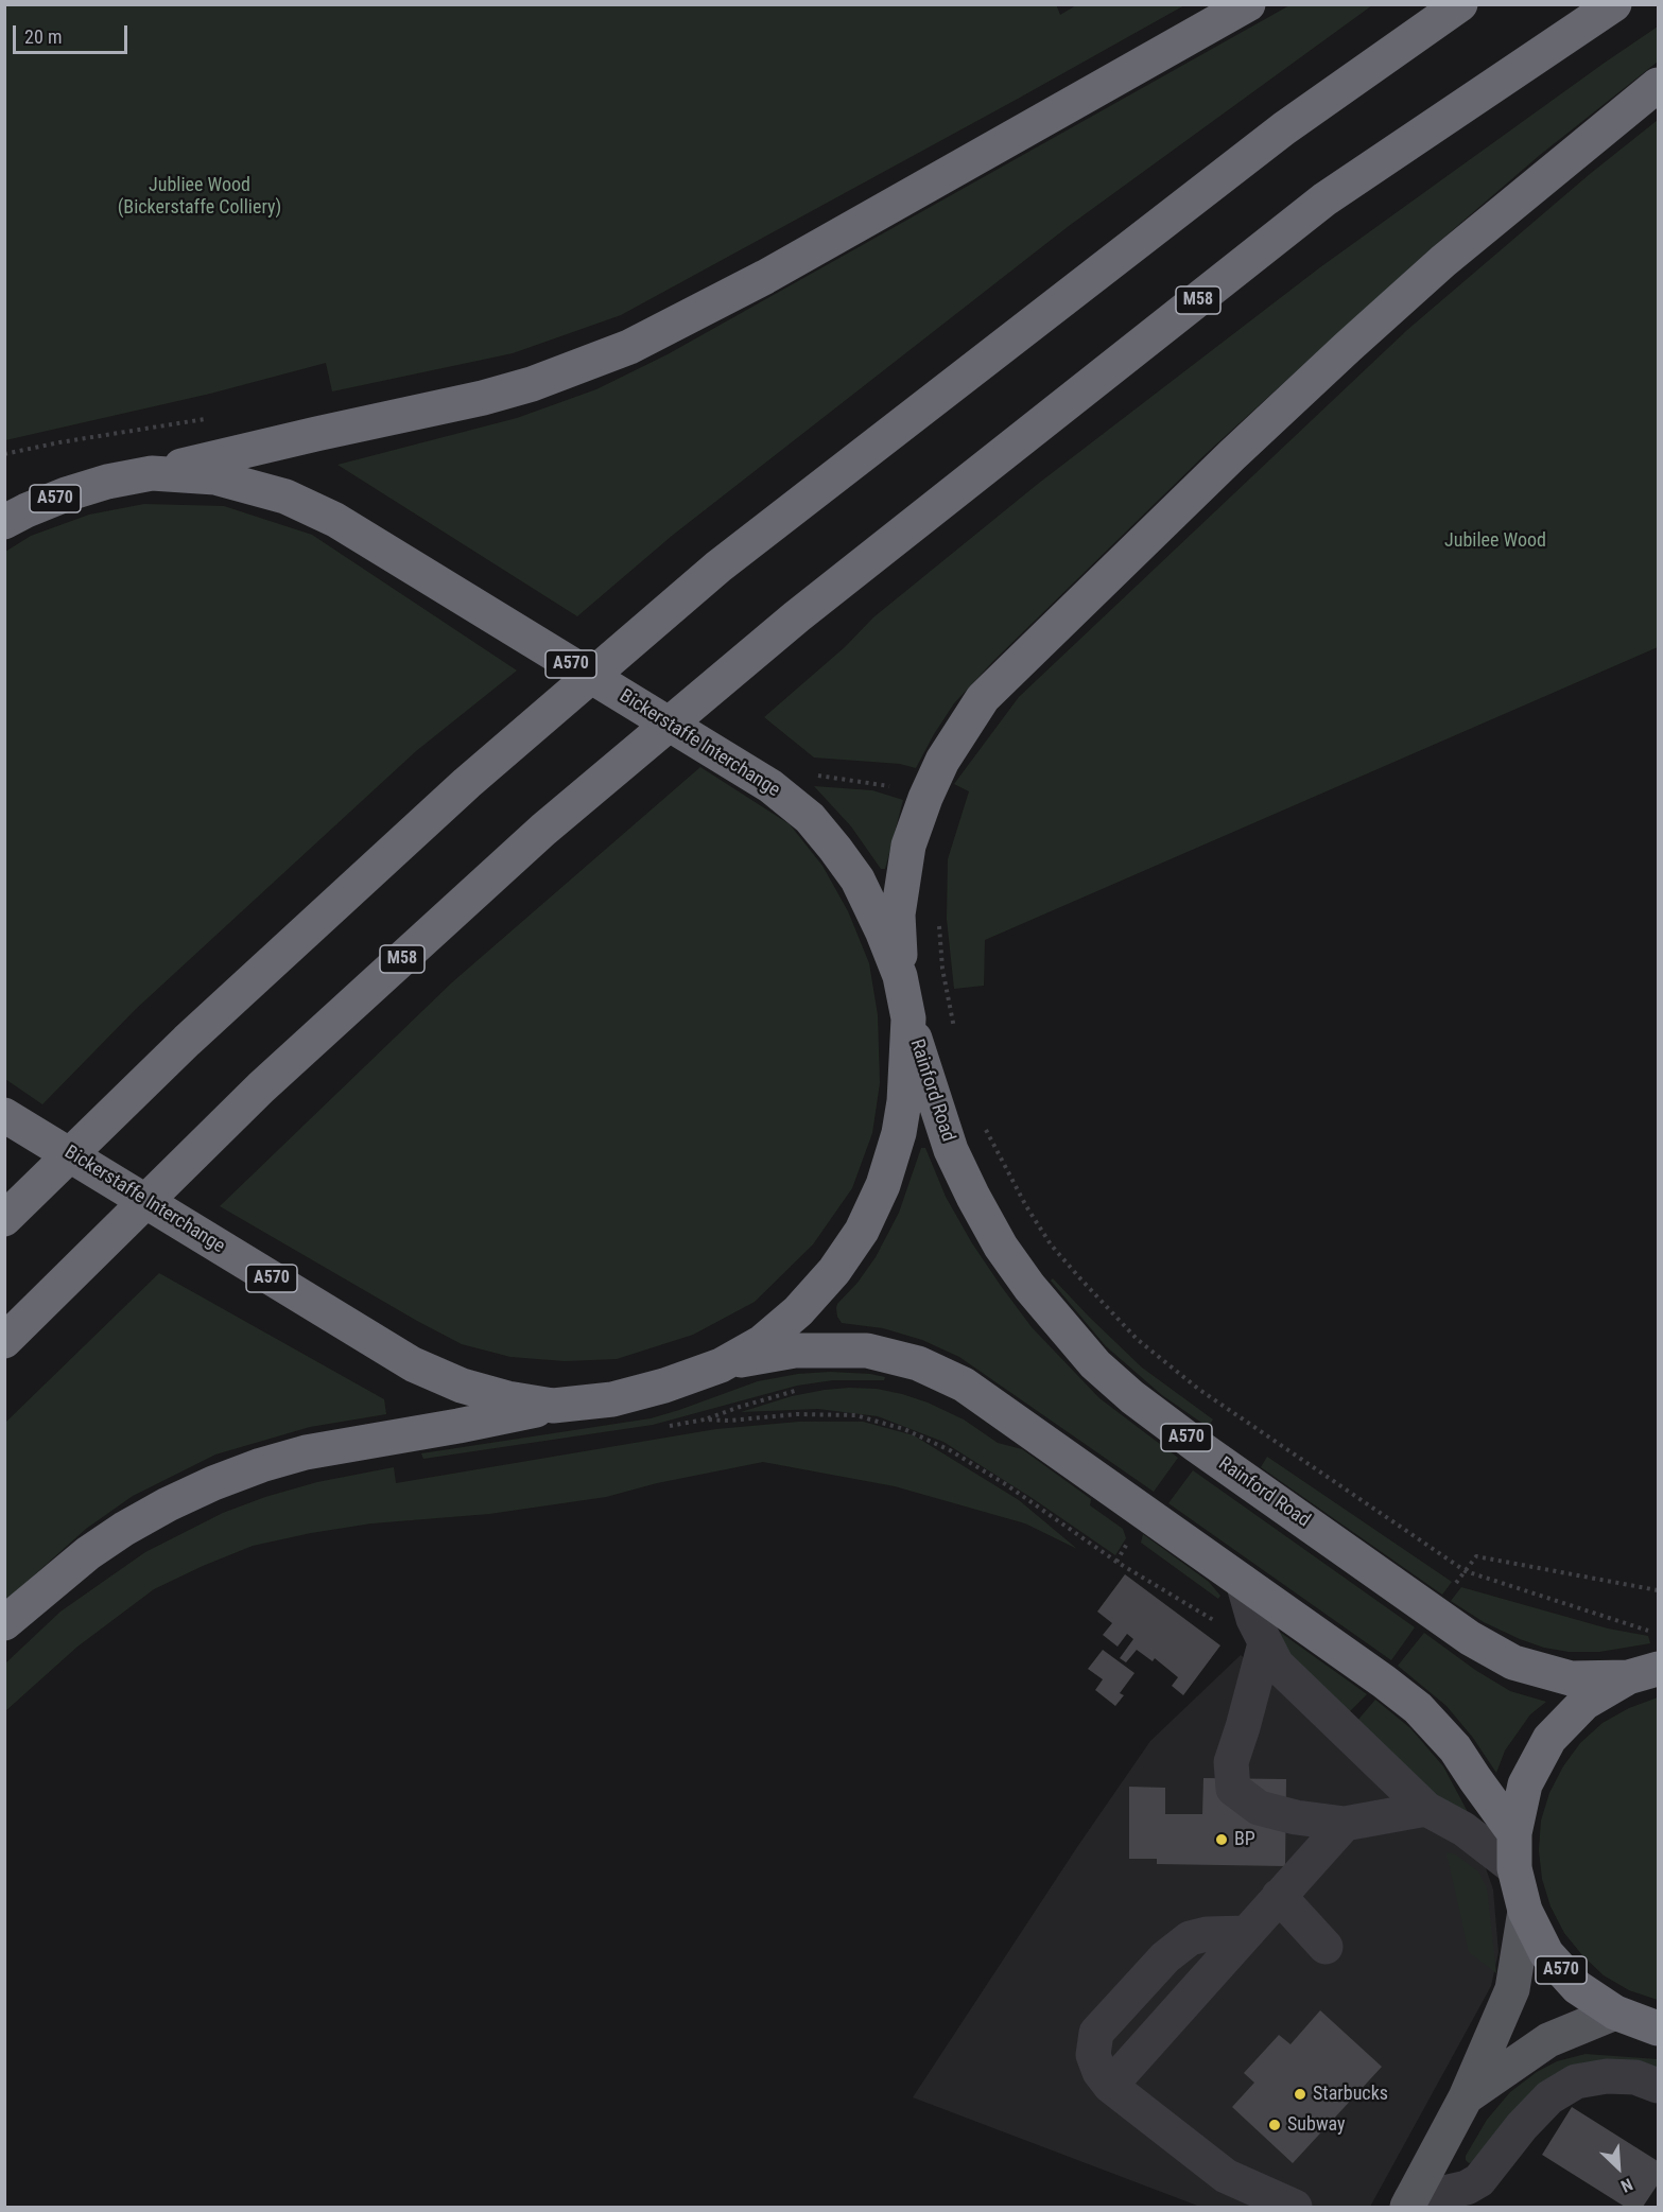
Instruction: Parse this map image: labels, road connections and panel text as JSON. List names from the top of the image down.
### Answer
{
  "streets": {
    "highway": [
      "M58",
      "A570",
      "Bickerstaffe Interchange",
      "Rainford Road"
    ]
  },
  "crossings": [
    ["A570", "Bickerstaffe Interchange"],
    ["A570", "Rainford Road"],
    ["Bickerstaffe Interchange", "Rainford Road"]
  ],
  "parks": ["Jubliee Wood (Bickerstaffe Colliery)", "Jubilee Wood"],
  "places": ["BP", "Starbucks", "Subway"],
  "scale_bar": "20 m",
  "north": "bottom right"
}
